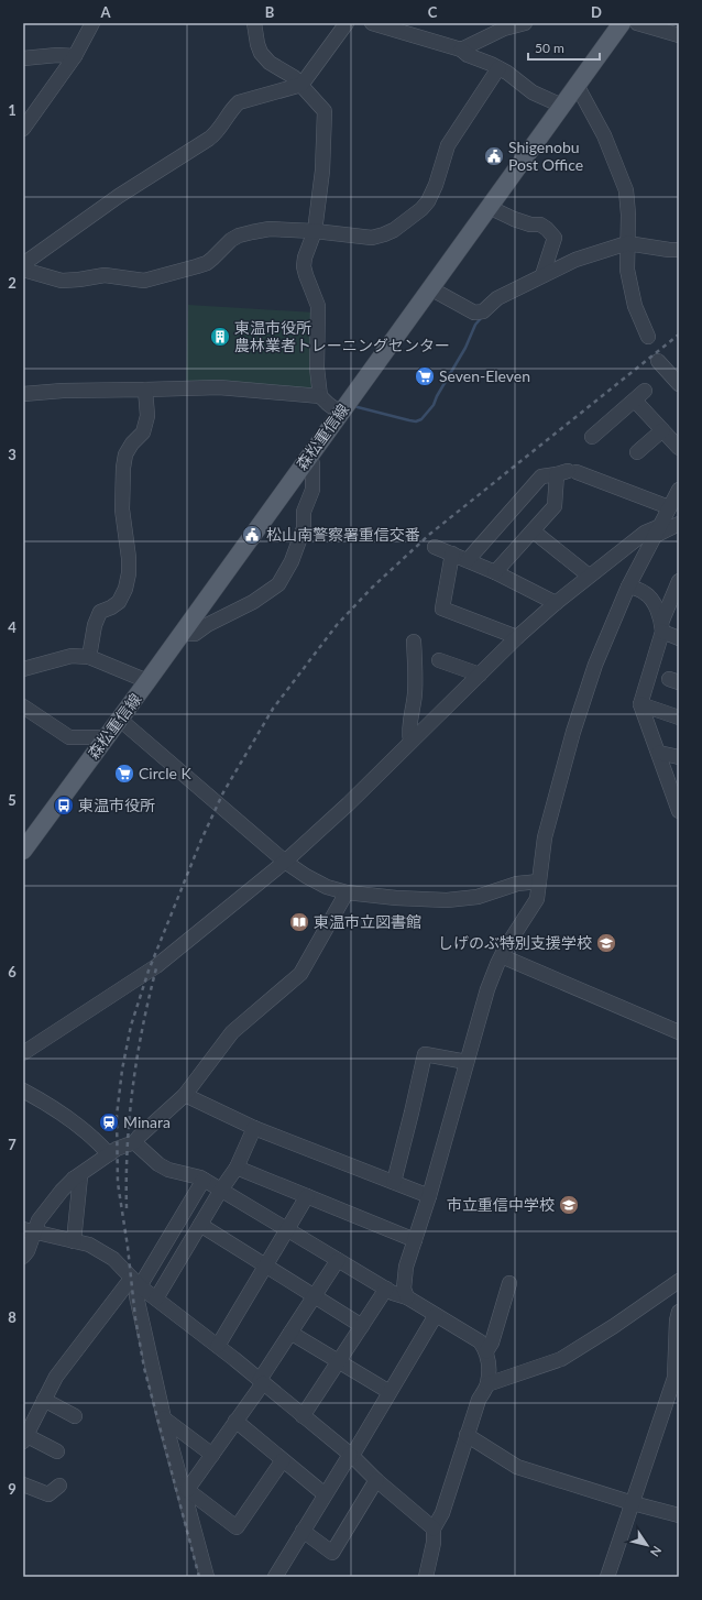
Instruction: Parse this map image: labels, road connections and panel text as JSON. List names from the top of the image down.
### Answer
{
  "streets": {
    "main road": ["森松重信線"]
  },
  "places": {
    "public building": ["Shigenobu Post Office", "松山南警察署重信交番"],
    "building": ["東温市役所 農林業者トレーニングセンター"],
    "supermarket": ["Seven-Eleven", "Circle K"],
    "bus stop": ["東温市役所"],
    "library": ["東温市立図書館"],
    "school or university": ["しげのぶ特別支援学校", "市立重信中学校"],
    "station": ["Minara"]
  },
  "scale_bar": "50 m",
  "north": "bottom right",
  "grid": {
    "columns": [
      "A",
      "B",
      "C",
      "D"
    ],
    "rows": [
      "1",
      "2",
      "3",
      "4",
      "5",
      "6",
      "7",
      "8",
      "9"
    ]
  }
}
